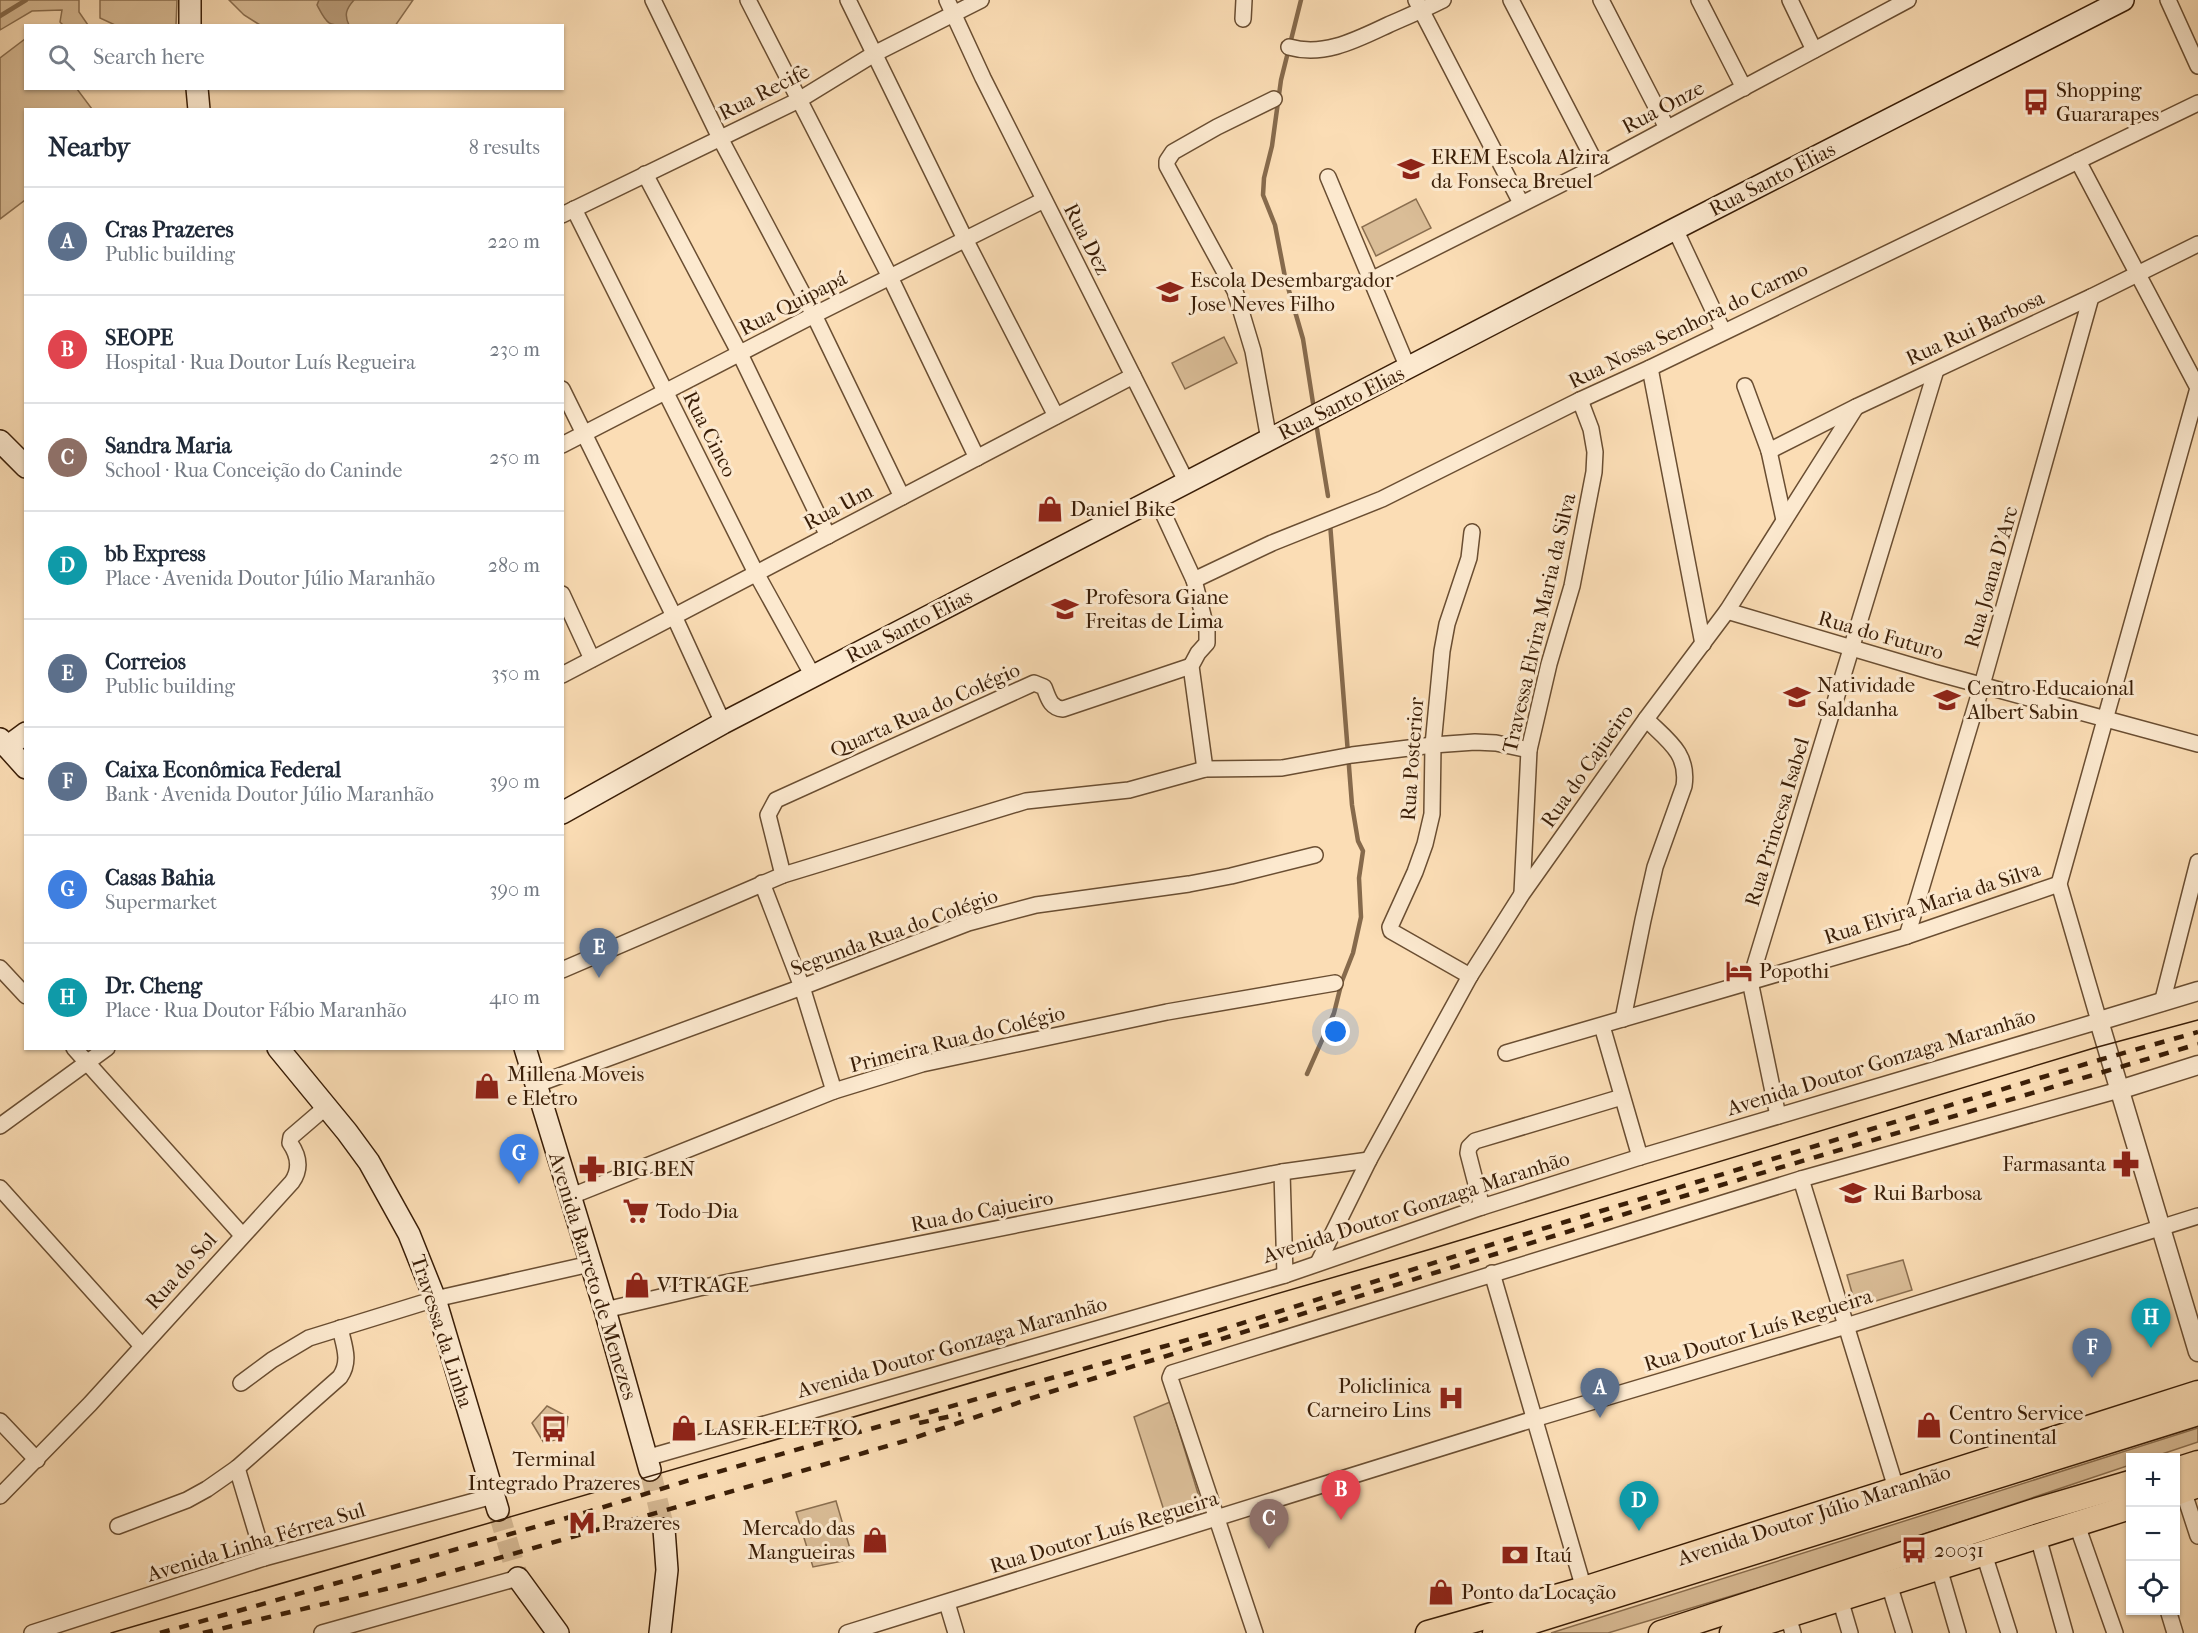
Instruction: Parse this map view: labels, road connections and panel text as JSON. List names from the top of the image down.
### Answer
{
  "streets": {
    "main road": [
      "Rua Santo Elias",
      "Avenida Barreto de Menezes",
      "Travessa da Linha",
      "Avenida Doutor Júlio Maranhão"
    ],
    "street": [
      "Rua Recife",
      "Rua Onze",
      "Rua Dez",
      "Rua Quipapá",
      "Rua Nossa Senhora do Carmo",
      "Rua Rui Barbosa",
      "Rua Cinco",
      "Rua Um",
      "Rua Joana D'Arc",
      "Travessa Elvira Maria da Silva",
      "Rua do Futuro",
      "Quarta Rua do Colégio",
      "Rua Posterior",
      "Rua do Cajueiro",
      "Rua Princesa Isabel",
      "Rua Elvira Maria da Silva",
      "Segunda Rua do Colégio",
      "Primeira Rua do Colégio",
      "Avenida Doutor Gonzaga Maranhão",
      "Rua do Sol",
      "Rua Doutor Luís Regueira",
      "Avenida Linha Férrea Sul"
    ]
  },
  "crossings": [
    ["Rua Recife", "Rua Dez"],
    ["Rua Recife", "Rua Cinco"],
    ["Rua Santo Elias", "Rua Dez"],
    ["Rua Santo Elias", "Rua Cinco"],
    ["Rua Dez", "Rua Quipapá"],
    ["Rua Dez", "Rua Um"],
    ["Rua Quipapá", "Rua Cinco"],
    ["Rua Nossa Senhora do Carmo", "Travessa Elvira Maria da Silva"],
    ["Rua Rui Barbosa", "Rua Joana D'Arc"],
    ["Rua Rui Barbosa", "Rua do Cajueiro"],
    ["Rua Rui Barbosa", "Rua Princesa Isabel"],
    ["Rua Cinco", "Rua Um"],
    ["Rua Joana D'Arc", "Rua do Futuro"],
    ["Rua Joana D'Arc", "Rua Elvira Maria da Silva"],
    ["Travessa Elvira Maria da Silva", "Rua do Cajueiro"],
    ["Rua do Futuro", "Rua do Cajueiro"],
    ["Rua do Futuro", "Rua Princesa Isabel"],
    ["Rua Posterior", "Rua do Cajueiro"],
    ["Rua do Cajueiro", "Avenida Doutor Gonzaga Maranhão"],
    ["Rua do Cajueiro", "Avenida Barreto de Menezes"],
    ["Rua Princesa Isabel", "Rua Elvira Maria da Silva"],
    ["Rua Princesa Isabel", "Avenida Doutor Gonzaga Maranhão"],
    ["Segunda Rua do Colégio", "Avenida Barreto de Menezes"],
    ["Primeira Rua do Colégio", "Avenida Barreto de Menezes"],
    ["Avenida Doutor Gonzaga Maranhão", "Avenida Barreto de Menezes"],
    ["Rua do Sol", "Travessa da Linha"],
    ["Travessa da Linha", "Avenida Linha Férrea Sul"]
  ],
  "places": {
    "bus stop": ["Shopping Guararapes", "Terminal Integrado Prazeres", "20031"],
    "school or university": [
      "EREM Escola Alzira da Fonseca Breuel",
      "Escola Desembargador Jose Neves Filho",
      "Profesora Giane Freitas de Lima",
      "Natividade Saldanha",
      "Centro Educaional Albert Sabin",
      "Rui Barbosa"
    ],
    "shop": [
      "Daniel Bike",
      "Millena Moveis e Eletro",
      "VITRAGE",
      "Centro Service Continental",
      "LASER ELETRO",
      "Mercado das Mangueiras",
      "Ponto da Locação"
    ],
    "hotel": ["Popothi"],
    "pharmacy": ["Farmasanta", "BIG BEN"],
    "supermarket": ["Todo-Dia"],
    "hospital": ["Policlinica Carneiro Lins"],
    "metro station": ["Prazeres"],
    "bank": ["Itaú"]
  },
  "page": {
    "search": "Search here",
    "heading": ["Nearby", "8 results"],
    "list": [
      {
        "mark": "A",
        "name": "Cras Prazeres",
        "note": "Public building",
        "value": "220 m"
      },
      {
        "mark": "B",
        "name": "SEOPE",
        "note": "Hospital · Rua Doutor Luís Regueira",
        "value": "230 m"
      },
      {
        "mark": "C",
        "name": "Sandra Maria",
        "note": "School · Rua Conceição do Caninde",
        "value": "250 m"
      },
      {
        "mark": "D",
        "name": "bb Express",
        "note": "Place · Avenida Doutor Júlio Maranhão",
        "value": "280 m"
      },
      {
        "mark": "E",
        "name": "Correios",
        "note": "Public building",
        "value": "350 m"
      },
      {
        "mark": "F",
        "name": "Caixa Econômica Federal",
        "note": "Bank · Avenida Doutor Júlio Maranhão",
        "value": "390 m"
      },
      {
        "mark": "G",
        "name": "Casas Bahia",
        "note": "Supermarket",
        "value": "390 m"
      },
      {
        "mark": "H",
        "name": "Dr. Cheng",
        "note": "Place · Rua Doutor Fábio Maranhão",
        "value": "410 m"
      }
    ],
    "pins": [
      "E",
      "G",
      "H",
      "F",
      "A",
      "B",
      "D",
      "C"
    ],
    "map_buttons": ["+", "−"]
  }
}
